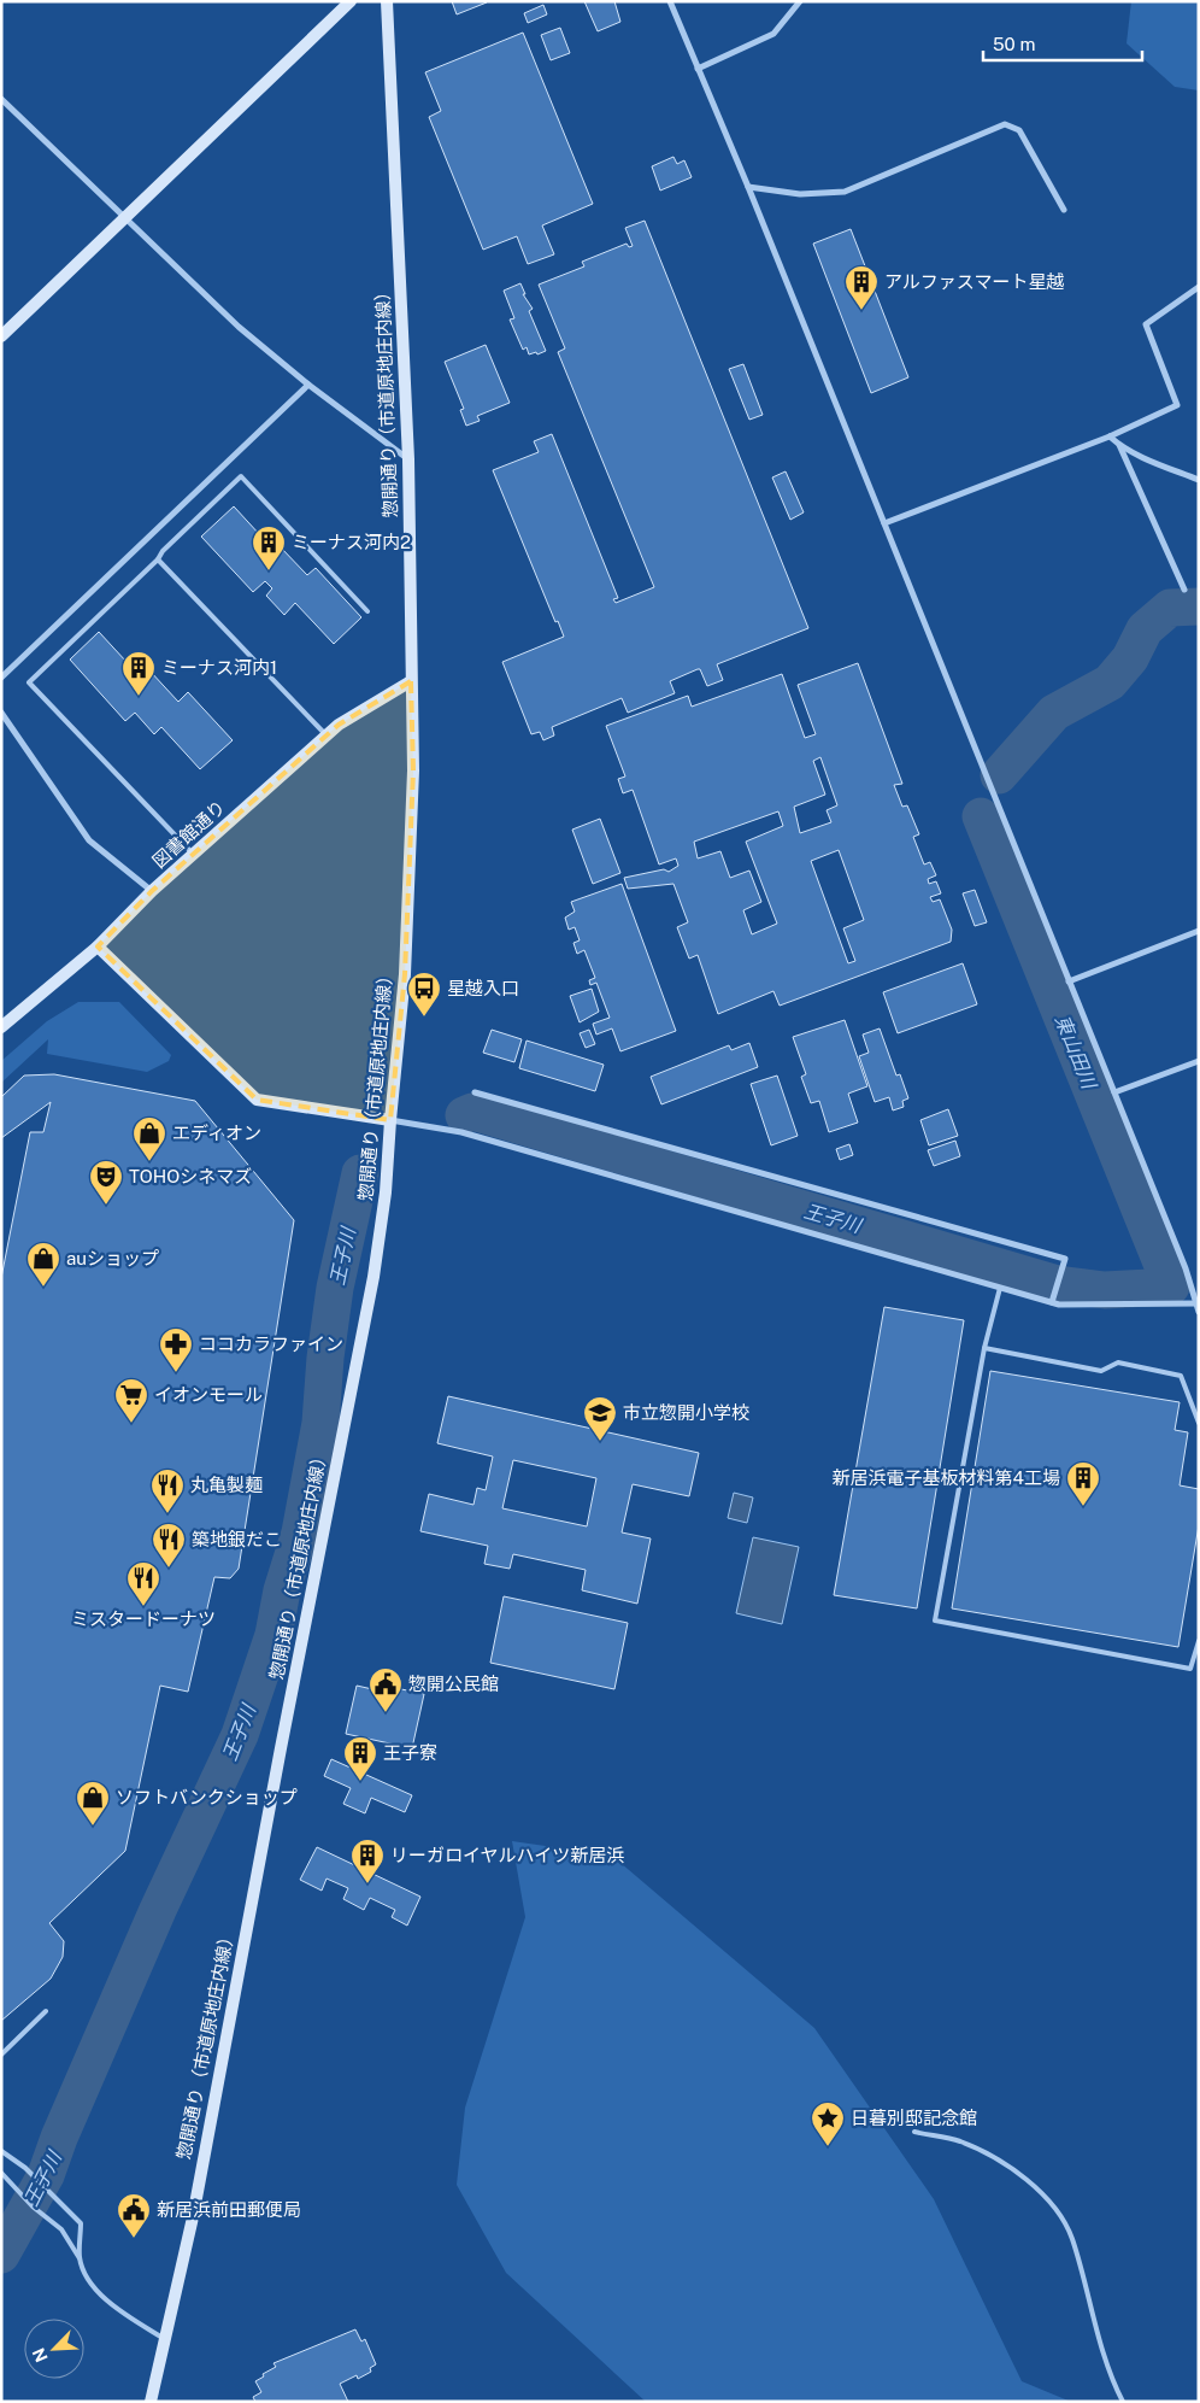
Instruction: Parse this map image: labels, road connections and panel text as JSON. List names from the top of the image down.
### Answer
{
  "streets": {
    "street": ["惣開通り（市道原地庄内線）", "図書館通り"]
  },
  "crossings": [
    ["惣開通り（市道原地庄内線）", "図書館通り"]
  ],
  "water": ["東山田川", "王子川"],
  "places": {
    "building": [
      "アルファスマート星越",
      "ミーナス河内2",
      "ミーナス河内1",
      "新居浜電子基板材料第4工場",
      "王子寮",
      "リーガロイヤルハイツ新居浜"
    ],
    "bus stop": ["星越入口"],
    "shop": ["エディオン", "auショップ", "ソフトバンクショップ"],
    "theatre": ["TOHOシネマズ"],
    "pharmacy": ["ココカラファイン"],
    "supermarket": ["イオンモール"],
    "school or university": ["市立惣開小学校"],
    "restaurant": ["丸亀製麺", "築地銀だこ", "ミスタードーナツ"],
    "public building": ["惣開公民館", "新居浜前田郵便局"],
    "place": ["日暮別邸記念館"]
  },
  "scale_bar": "50 m",
  "north": "bottom left"
}
